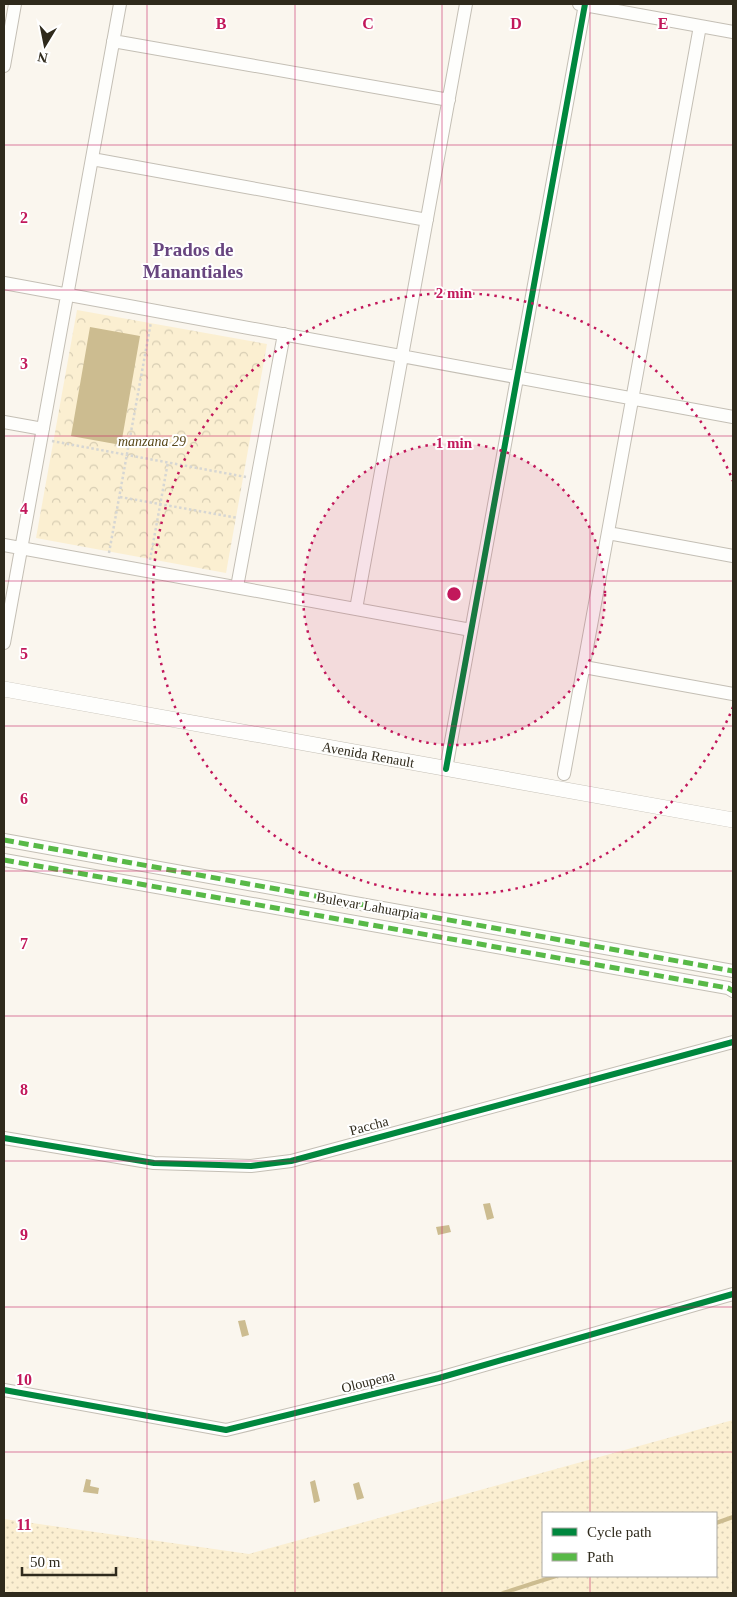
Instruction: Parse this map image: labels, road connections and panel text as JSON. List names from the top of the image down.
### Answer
{
  "streets": {
    "street": [
      "Avenida Renault",
      "Bulevar Lahuarpia",
      "Paccha",
      "Oloupena"
    ]
  },
  "districts": ["Prados de Manantiales"],
  "parks": ["manzana 29"],
  "legend": ["Cycle path", "Path"],
  "scale_bar": "50 m",
  "north": "bottom",
  "grid": {
    "columns": [
      "B",
      "C",
      "D",
      "E"
    ],
    "rows": [
      "2",
      "3",
      "4",
      "5",
      "6",
      "7",
      "8",
      "9",
      "10",
      "11"
    ]
  },
  "rings": ["2 min", "1 min"]
}
